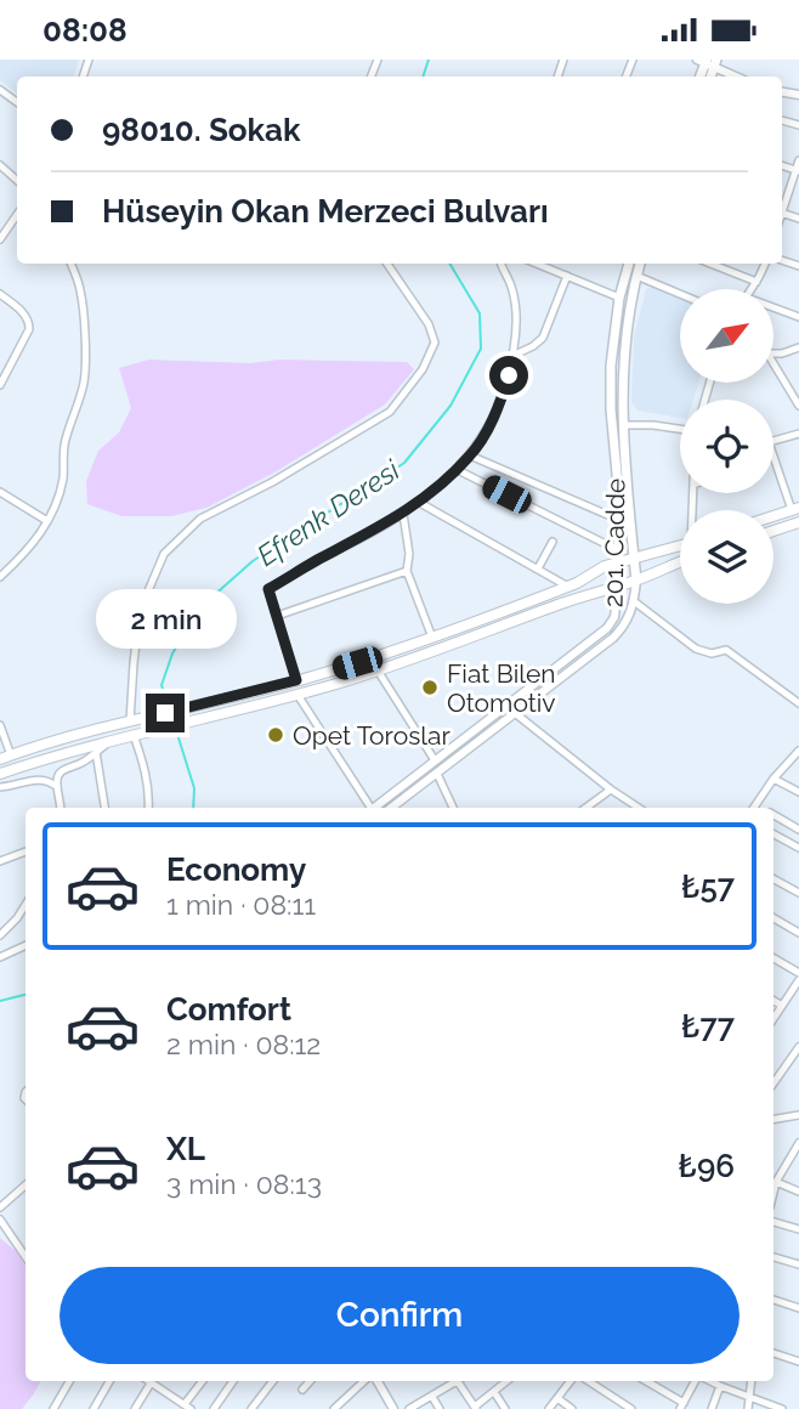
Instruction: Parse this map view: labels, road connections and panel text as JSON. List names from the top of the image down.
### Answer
{
  "streets": {
    "main road": ["201. Cadde"]
  },
  "water": ["Efrenk Deresi"],
  "places": ["Fiat Bilen Otomotiv", "Opet Toroslar"],
  "north": "top right",
  "page": {
    "status": "08:08",
    "banner": ["98010. Sokak", "Hüseyin Okan Merzeci Bulvarı"],
    "bubble": "2 min",
    "list": [
      {
        "name": "Economy",
        "note": "1 min · 08:11",
        "value": "₺57"
      },
      {
        "name": "Comfort",
        "note": "2 min · 08:12",
        "value": "₺77"
      },
      {
        "name": "XL",
        "note": "3 min · 08:13",
        "value": "₺96"
      }
    ],
    "buttons": "Confirm"
  }
}
